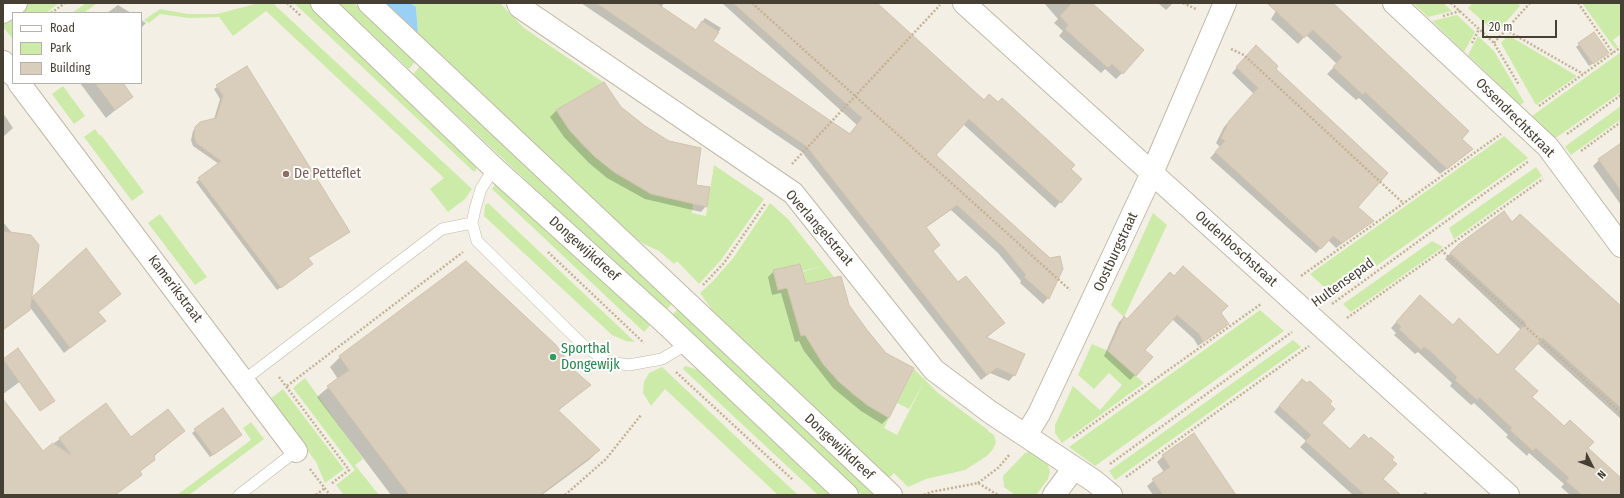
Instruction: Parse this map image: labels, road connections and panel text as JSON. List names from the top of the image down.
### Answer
{
  "streets": {
    "street": [
      "Ossendrechtstraat",
      "Overlangelstraat",
      "Dongewijkdreef",
      "Oudenboschstraat",
      "Oostburgstraat",
      "Kamerikstraat"
    ],
    "path": ["Hultensepad"]
  },
  "crossings": [
    ["Ossendrechtstraat", "Hultensepad"],
    ["Overlangelstraat", "Oostburgstraat"],
    ["Overlangelstraat", "Hultensepad"],
    ["Oudenboschstraat", "Oostburgstraat"],
    ["Oudenboschstraat", "Hultensepad"]
  ],
  "places": ["De Petteflet", "Sporthal Dongewijk"],
  "legend": ["Road", "Park", "Building"],
  "scale_bar": "20 m",
  "north": "bottom right"
}
